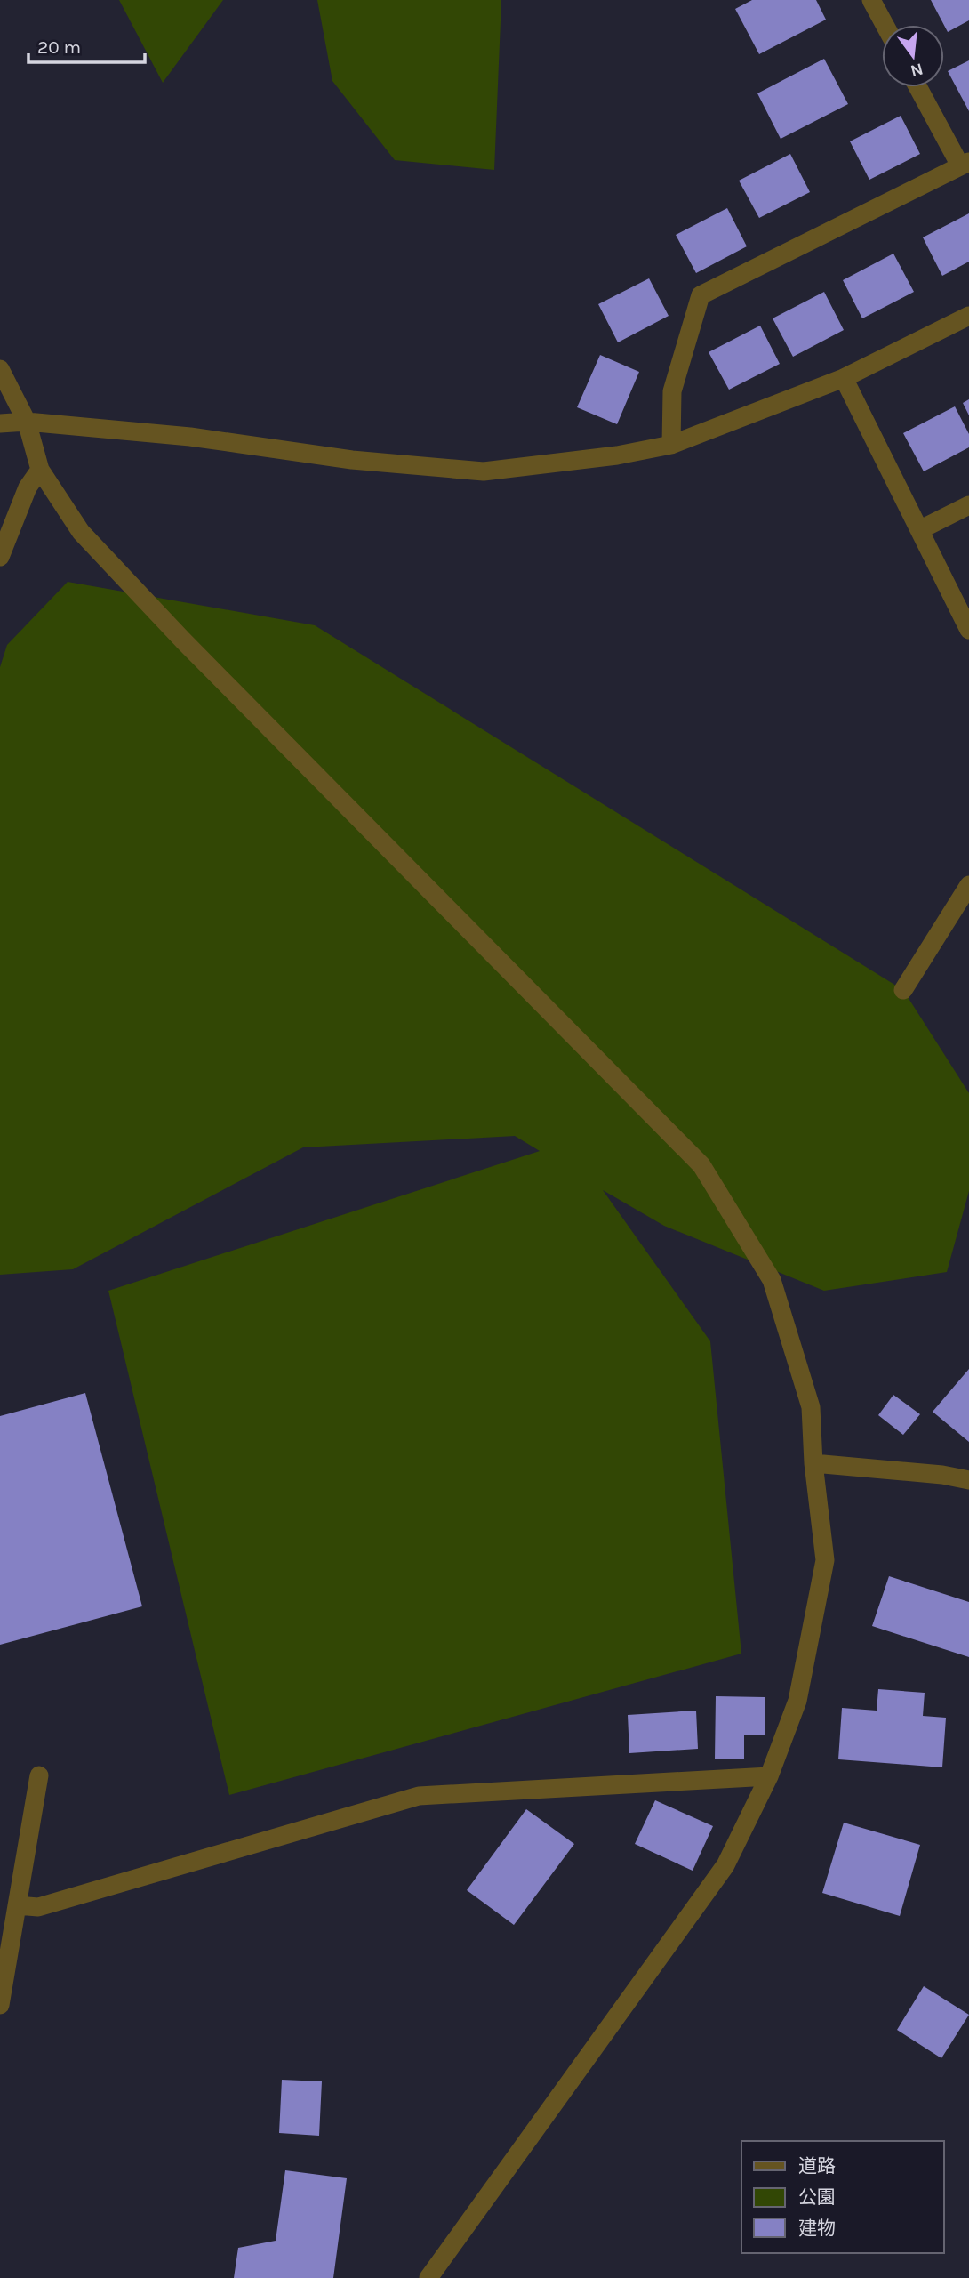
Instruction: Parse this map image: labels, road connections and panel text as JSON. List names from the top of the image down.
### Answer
{
  "legend": ["道路", "公園", "建物"],
  "scale_bar": "20 m",
  "north": "bottom"
}
